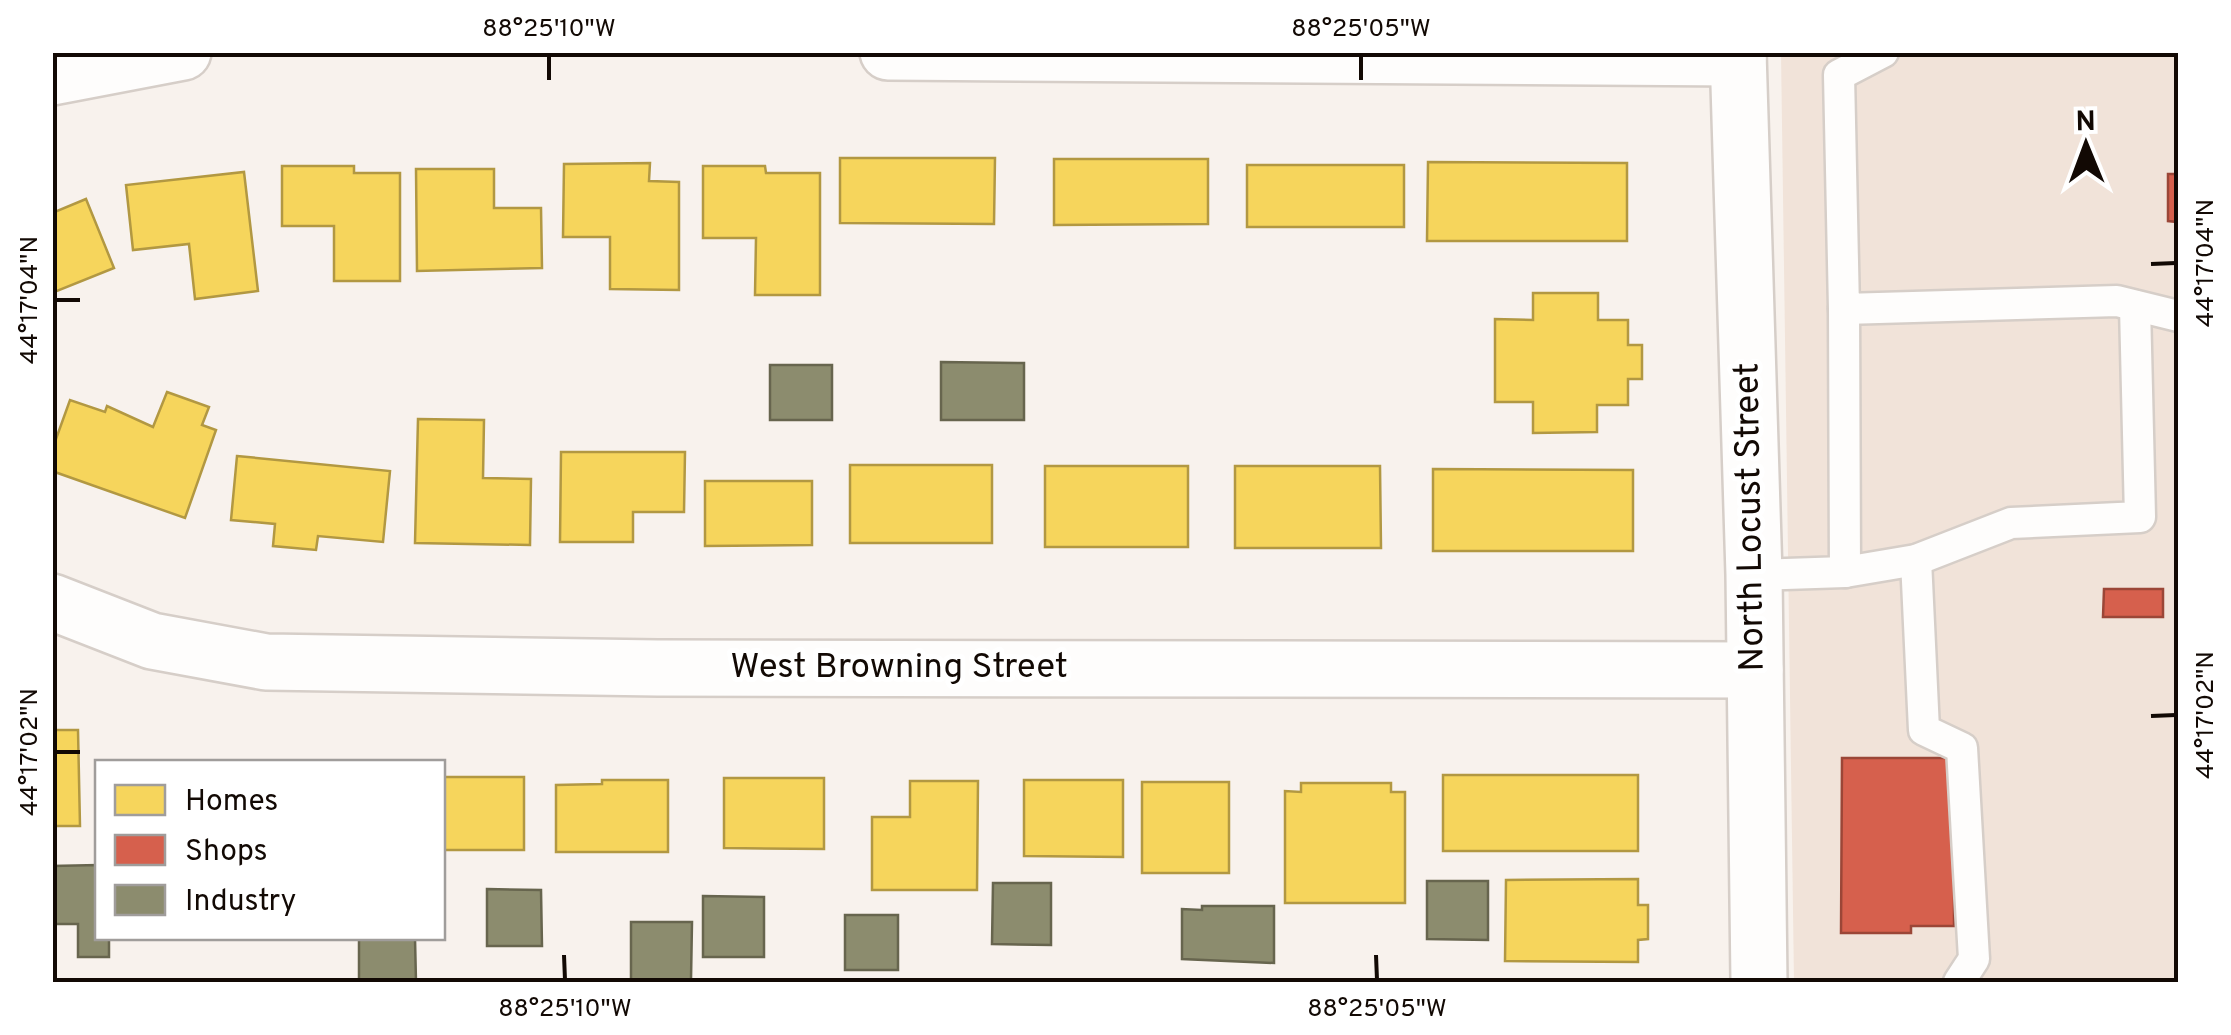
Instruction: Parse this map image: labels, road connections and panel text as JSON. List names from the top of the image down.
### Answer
{
  "streets": {
    "street": ["North Locust Street", "West Browning Street"]
  },
  "crossings": [
    ["North Locust Street", "West Browning Street"]
  ],
  "legend": ["Homes", "Shops", "Industry"],
  "north": "top",
  "coordinates": [
    "88°25'10\"W",
    "88°25'05\"W",
    "44°17'04\"N",
    "44°17'02\"N"
  ]
}
